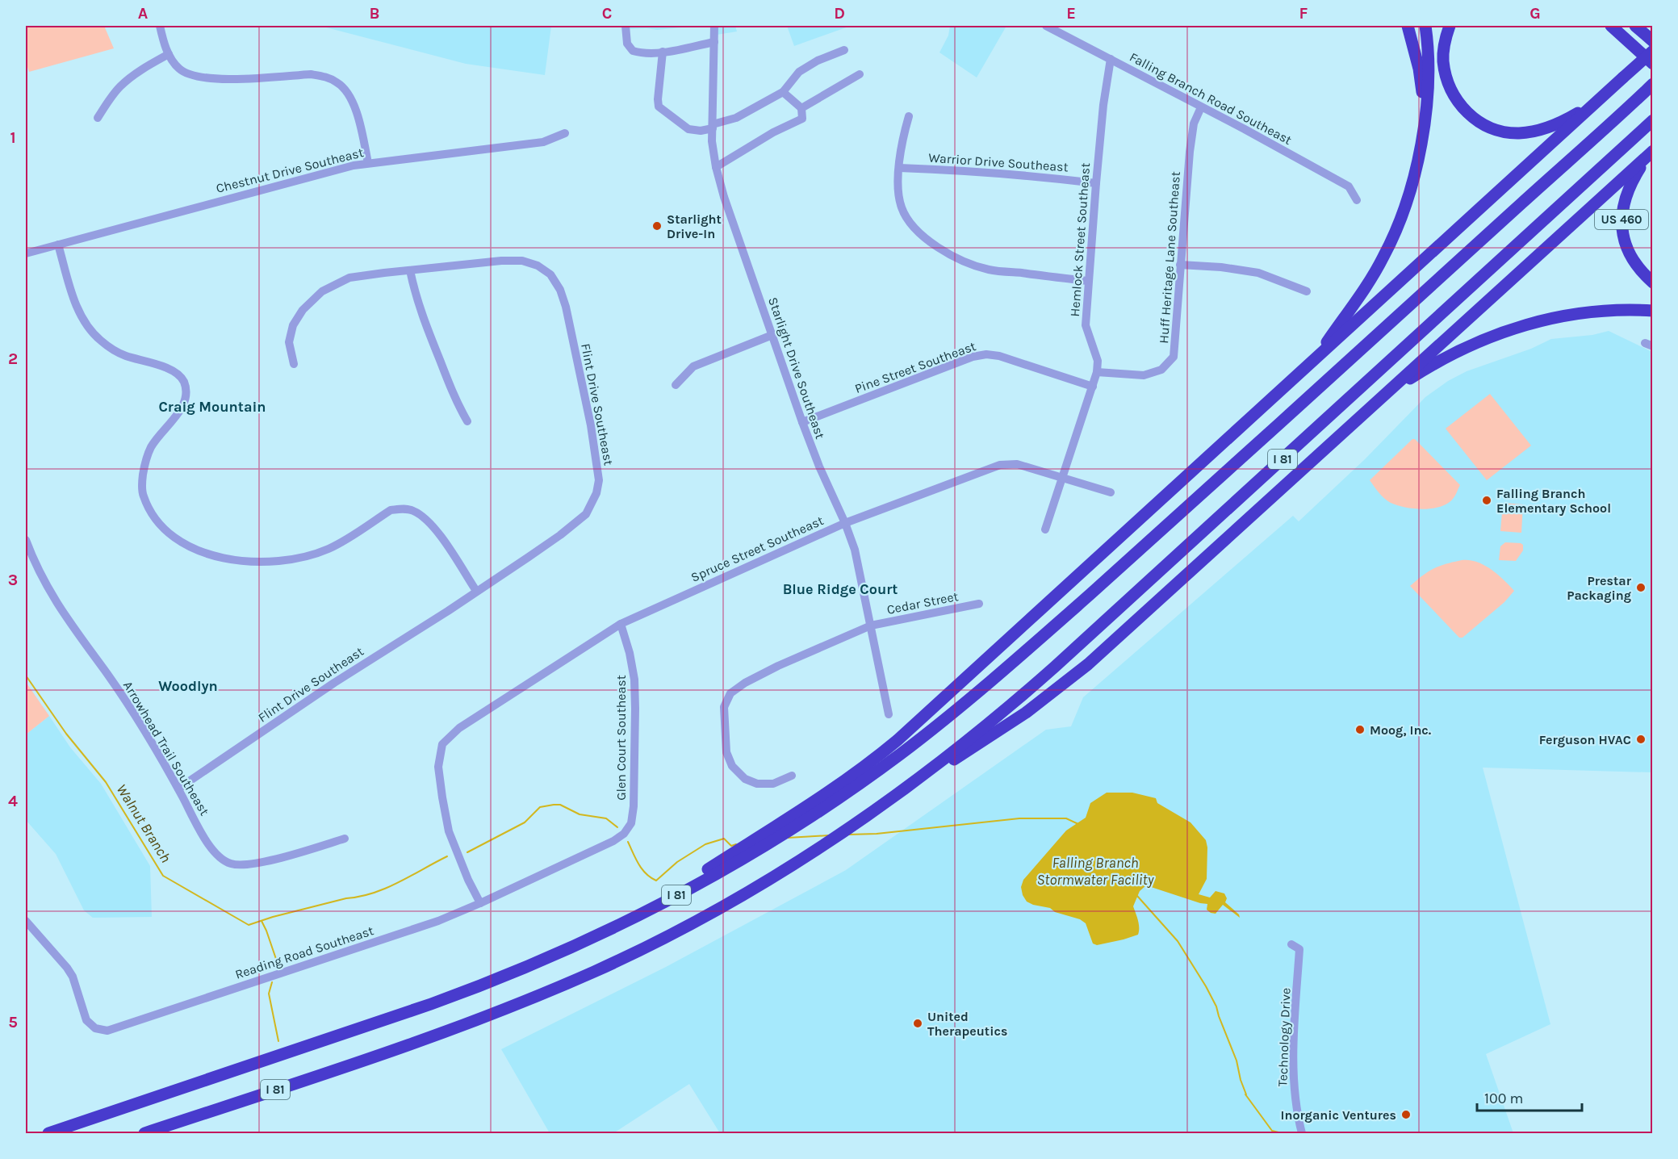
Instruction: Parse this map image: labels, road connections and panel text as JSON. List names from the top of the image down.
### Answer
{
  "streets": {
    "highway": ["US 460", "I 81"],
    "street": [
      "Falling Branch Road Southeast",
      "Warrior Drive Southeast",
      "Chestnut Drive Southeast",
      "Hemlock Street Southeast",
      "Huff Heritage Lane Southeast",
      "Pine Street Southeast",
      "Starlight Drive Southeast",
      "Flint Drive Southeast",
      "Spruce Street Southeast",
      "Cedar Street",
      "Glen Court Southeast",
      "Arrowhead Trail Southeast",
      "Reading Road Southeast",
      "Technology Drive"
    ]
  },
  "crossings": [
    ["Falling Branch Road Southeast", "Hemlock Street Southeast"],
    ["Falling Branch Road Southeast", "Huff Heritage Lane Southeast"],
    ["Warrior Drive Southeast", "Hemlock Street Southeast"],
    ["Hemlock Street Southeast", "Huff Heritage Lane Southeast"],
    ["Hemlock Street Southeast", "Pine Street Southeast"],
    ["Hemlock Street Southeast", "Spruce Street Southeast"],
    ["Pine Street Southeast", "Starlight Drive Southeast"],
    ["Starlight Drive Southeast", "Spruce Street Southeast"],
    ["Starlight Drive Southeast", "Cedar Street"],
    ["Flint Drive Southeast", "Arrowhead Trail Southeast"],
    ["Spruce Street Southeast", "Glen Court Southeast"],
    ["Spruce Street Southeast", "Reading Road Southeast"],
    ["Glen Court Southeast", "Reading Road Southeast"]
  ],
  "districts": ["Craig Mountain", "Blue Ridge Court", "Woodlyn"],
  "water": ["Walnut Branch", "Falling Branch Stormwater Facility"],
  "places": [
    "Starlight Drive-In",
    "Falling Branch Elementary School",
    "Prestar Packaging",
    "Moog, Inc.",
    "Ferguson HVAC",
    "United Therapeutics",
    "Inorganic Ventures"
  ],
  "scale_bar": "100 m",
  "grid": {
    "columns": [
      "A",
      "B",
      "C",
      "D",
      "E",
      "F",
      "G"
    ],
    "rows": [
      "1",
      "2",
      "3",
      "4",
      "5"
    ]
  }
}
